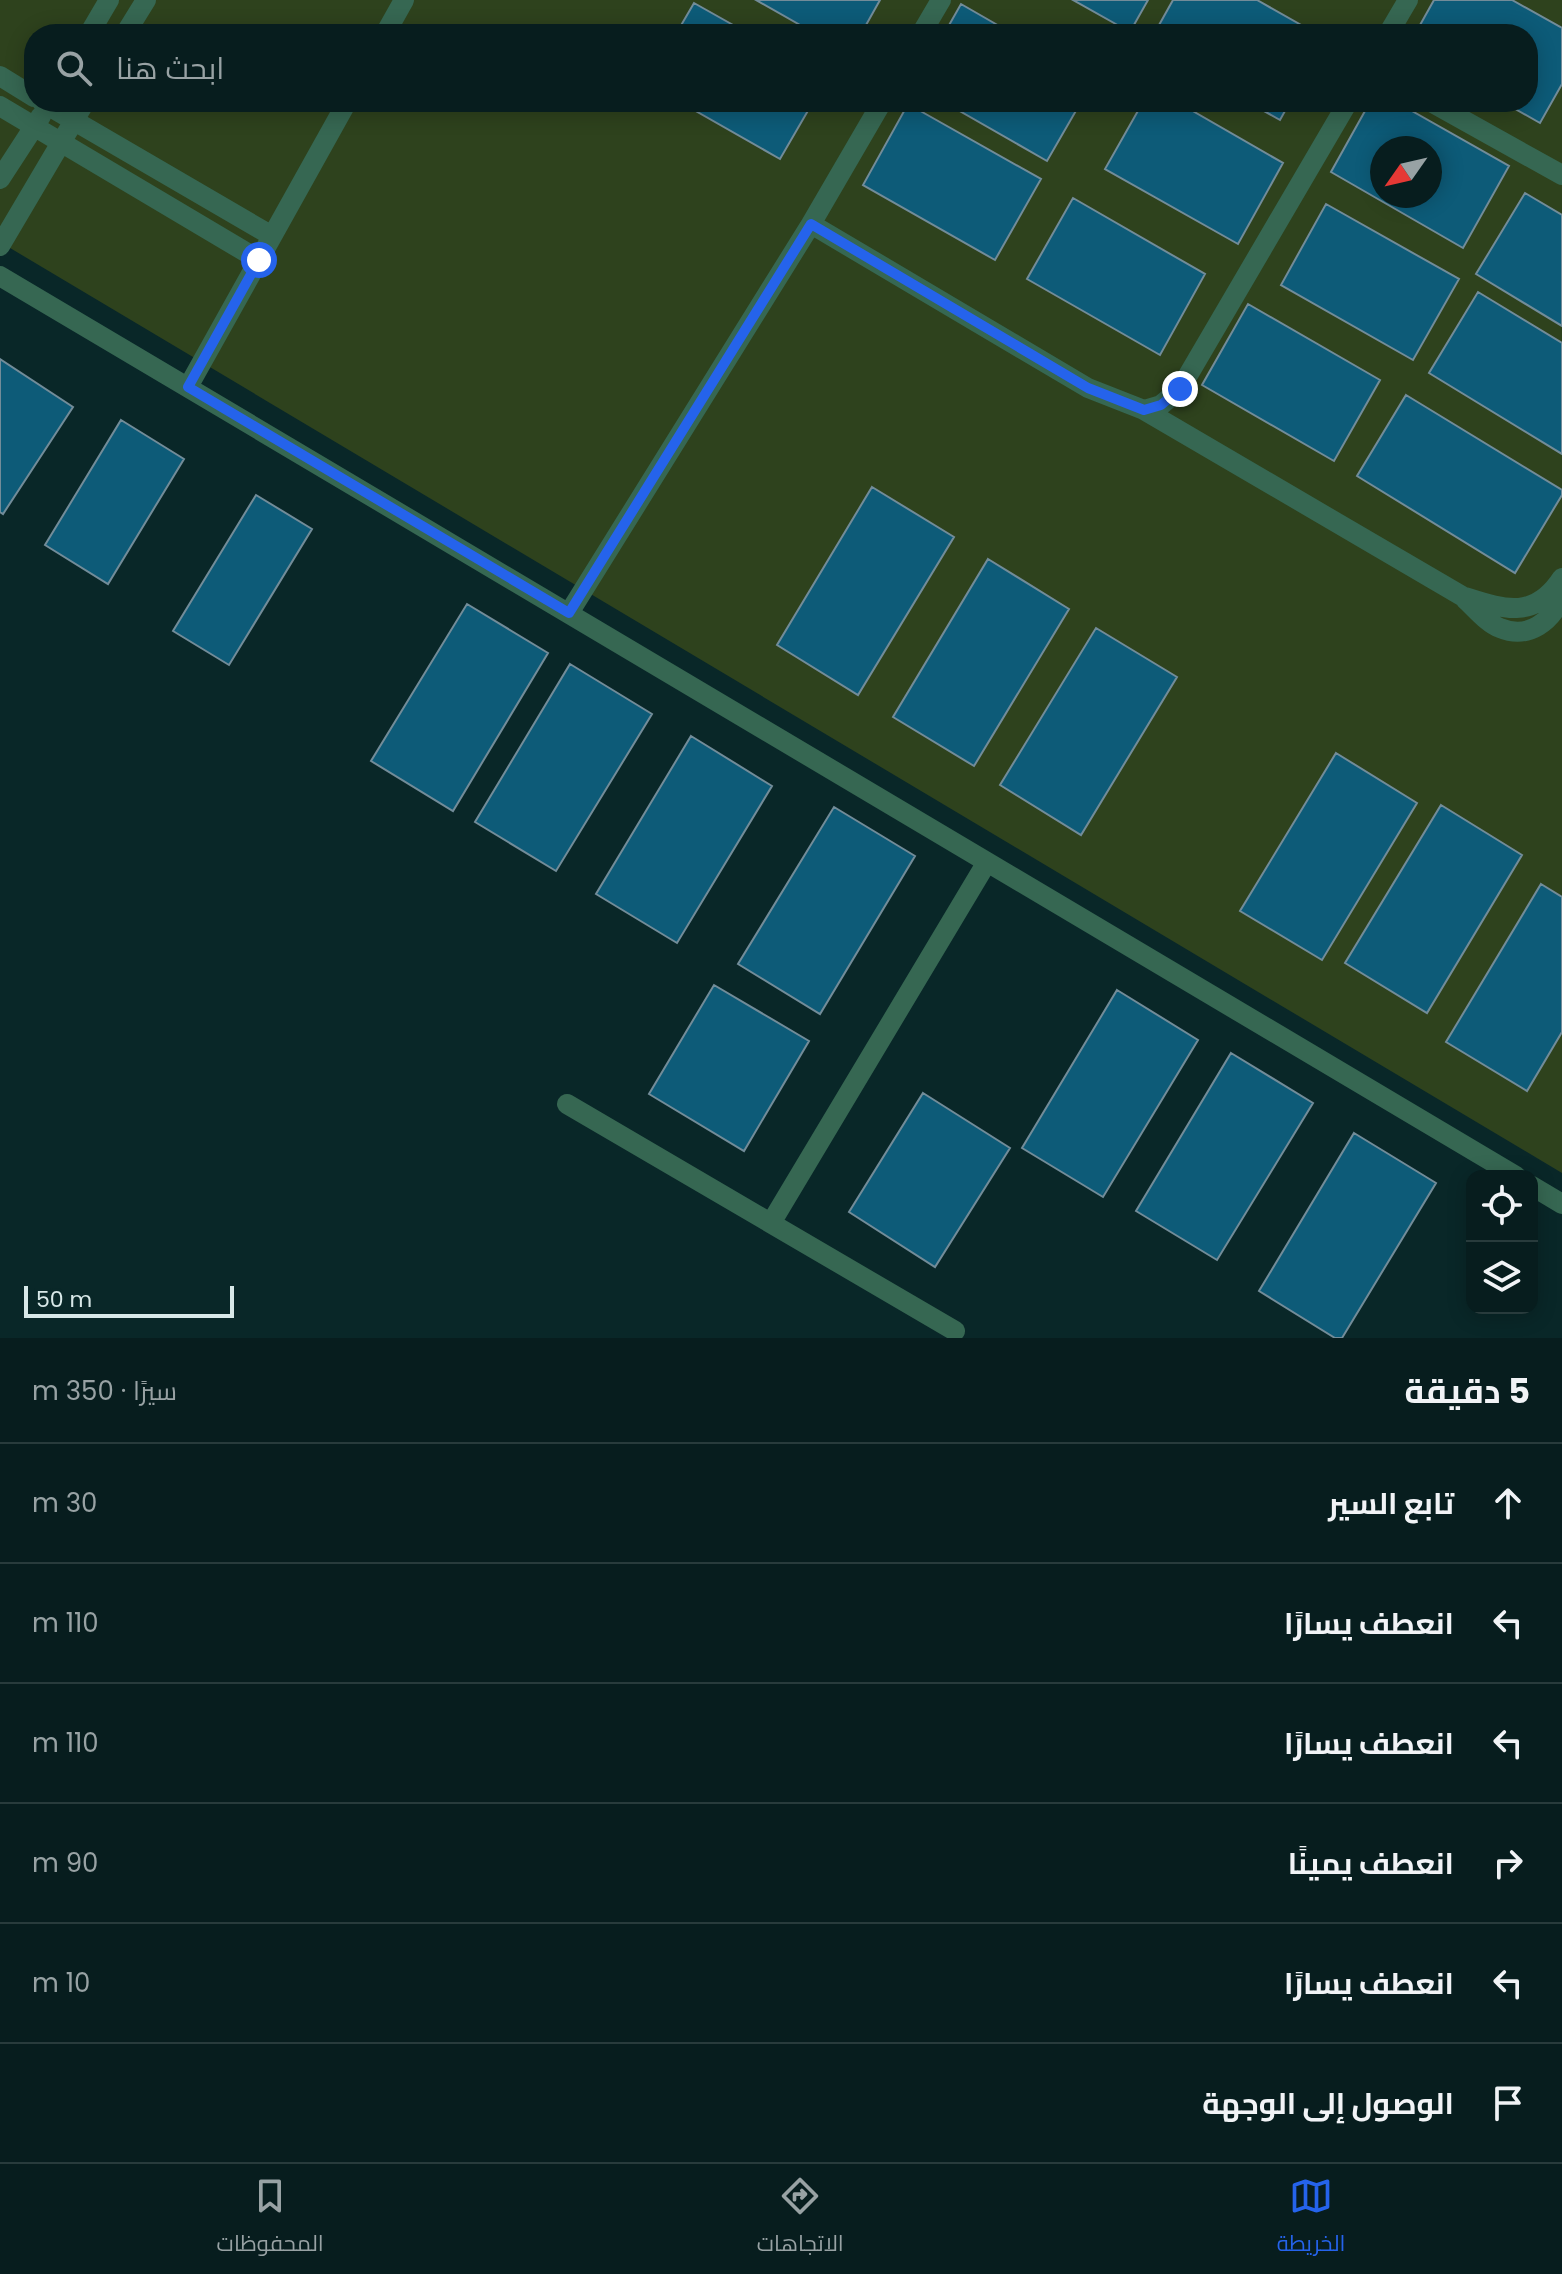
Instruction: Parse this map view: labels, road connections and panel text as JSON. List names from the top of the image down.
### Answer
{
  "scale_bar": "50 m",
  "north": "bottom left",
  "page": {
    "search": "ابحث هنا",
    "scale": "50 m",
    "heading": ["5 دقيقة", "سيرًا · 350 m"],
    "list": [
      ["تابع السير", "30 m"],
      ["انعطف يسارًا", "110 m"],
      ["انعطف يسارًا", "110 m"],
      ["انعطف يمينًا", "90 m"],
      ["انعطف يسارًا", "10 m"],
      "الوصول إلى الوجهة"
    ],
    "nav": ["الخريطة", "الاتجاهات", "المحفوظات"]
  }
}
